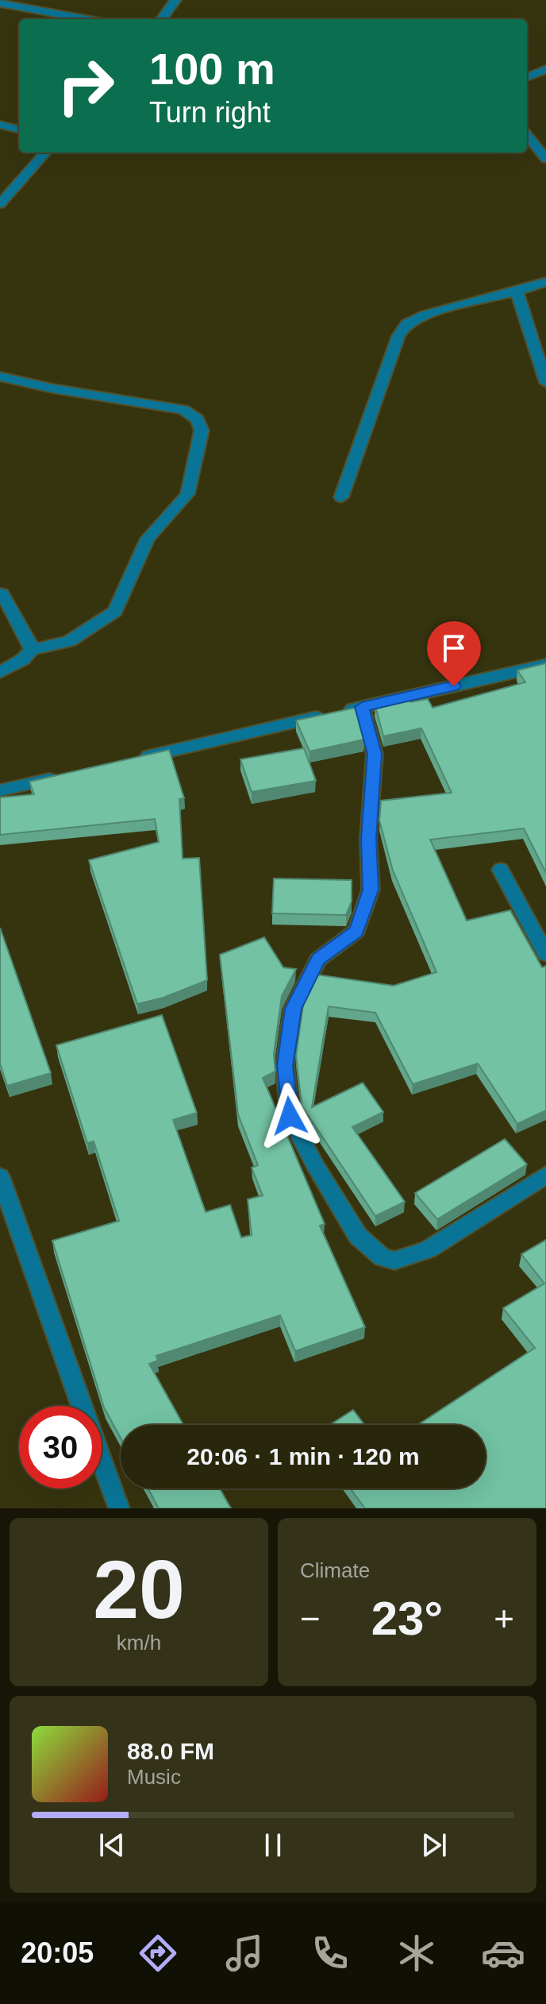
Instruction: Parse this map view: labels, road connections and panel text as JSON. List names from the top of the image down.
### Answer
{
  "page": {
    "turn": ["100 m", "Turn right"],
    "limit": "30",
    "trip": "20:06 · 1 min · 120 m",
    "tile": [
      ["20", "km/h"],
      "Climate"
    ],
    "heat": ["−", "23°", "+"],
    "song": ["88.0 FM", "Music"],
    "tabs": "20:05"
  }
}
